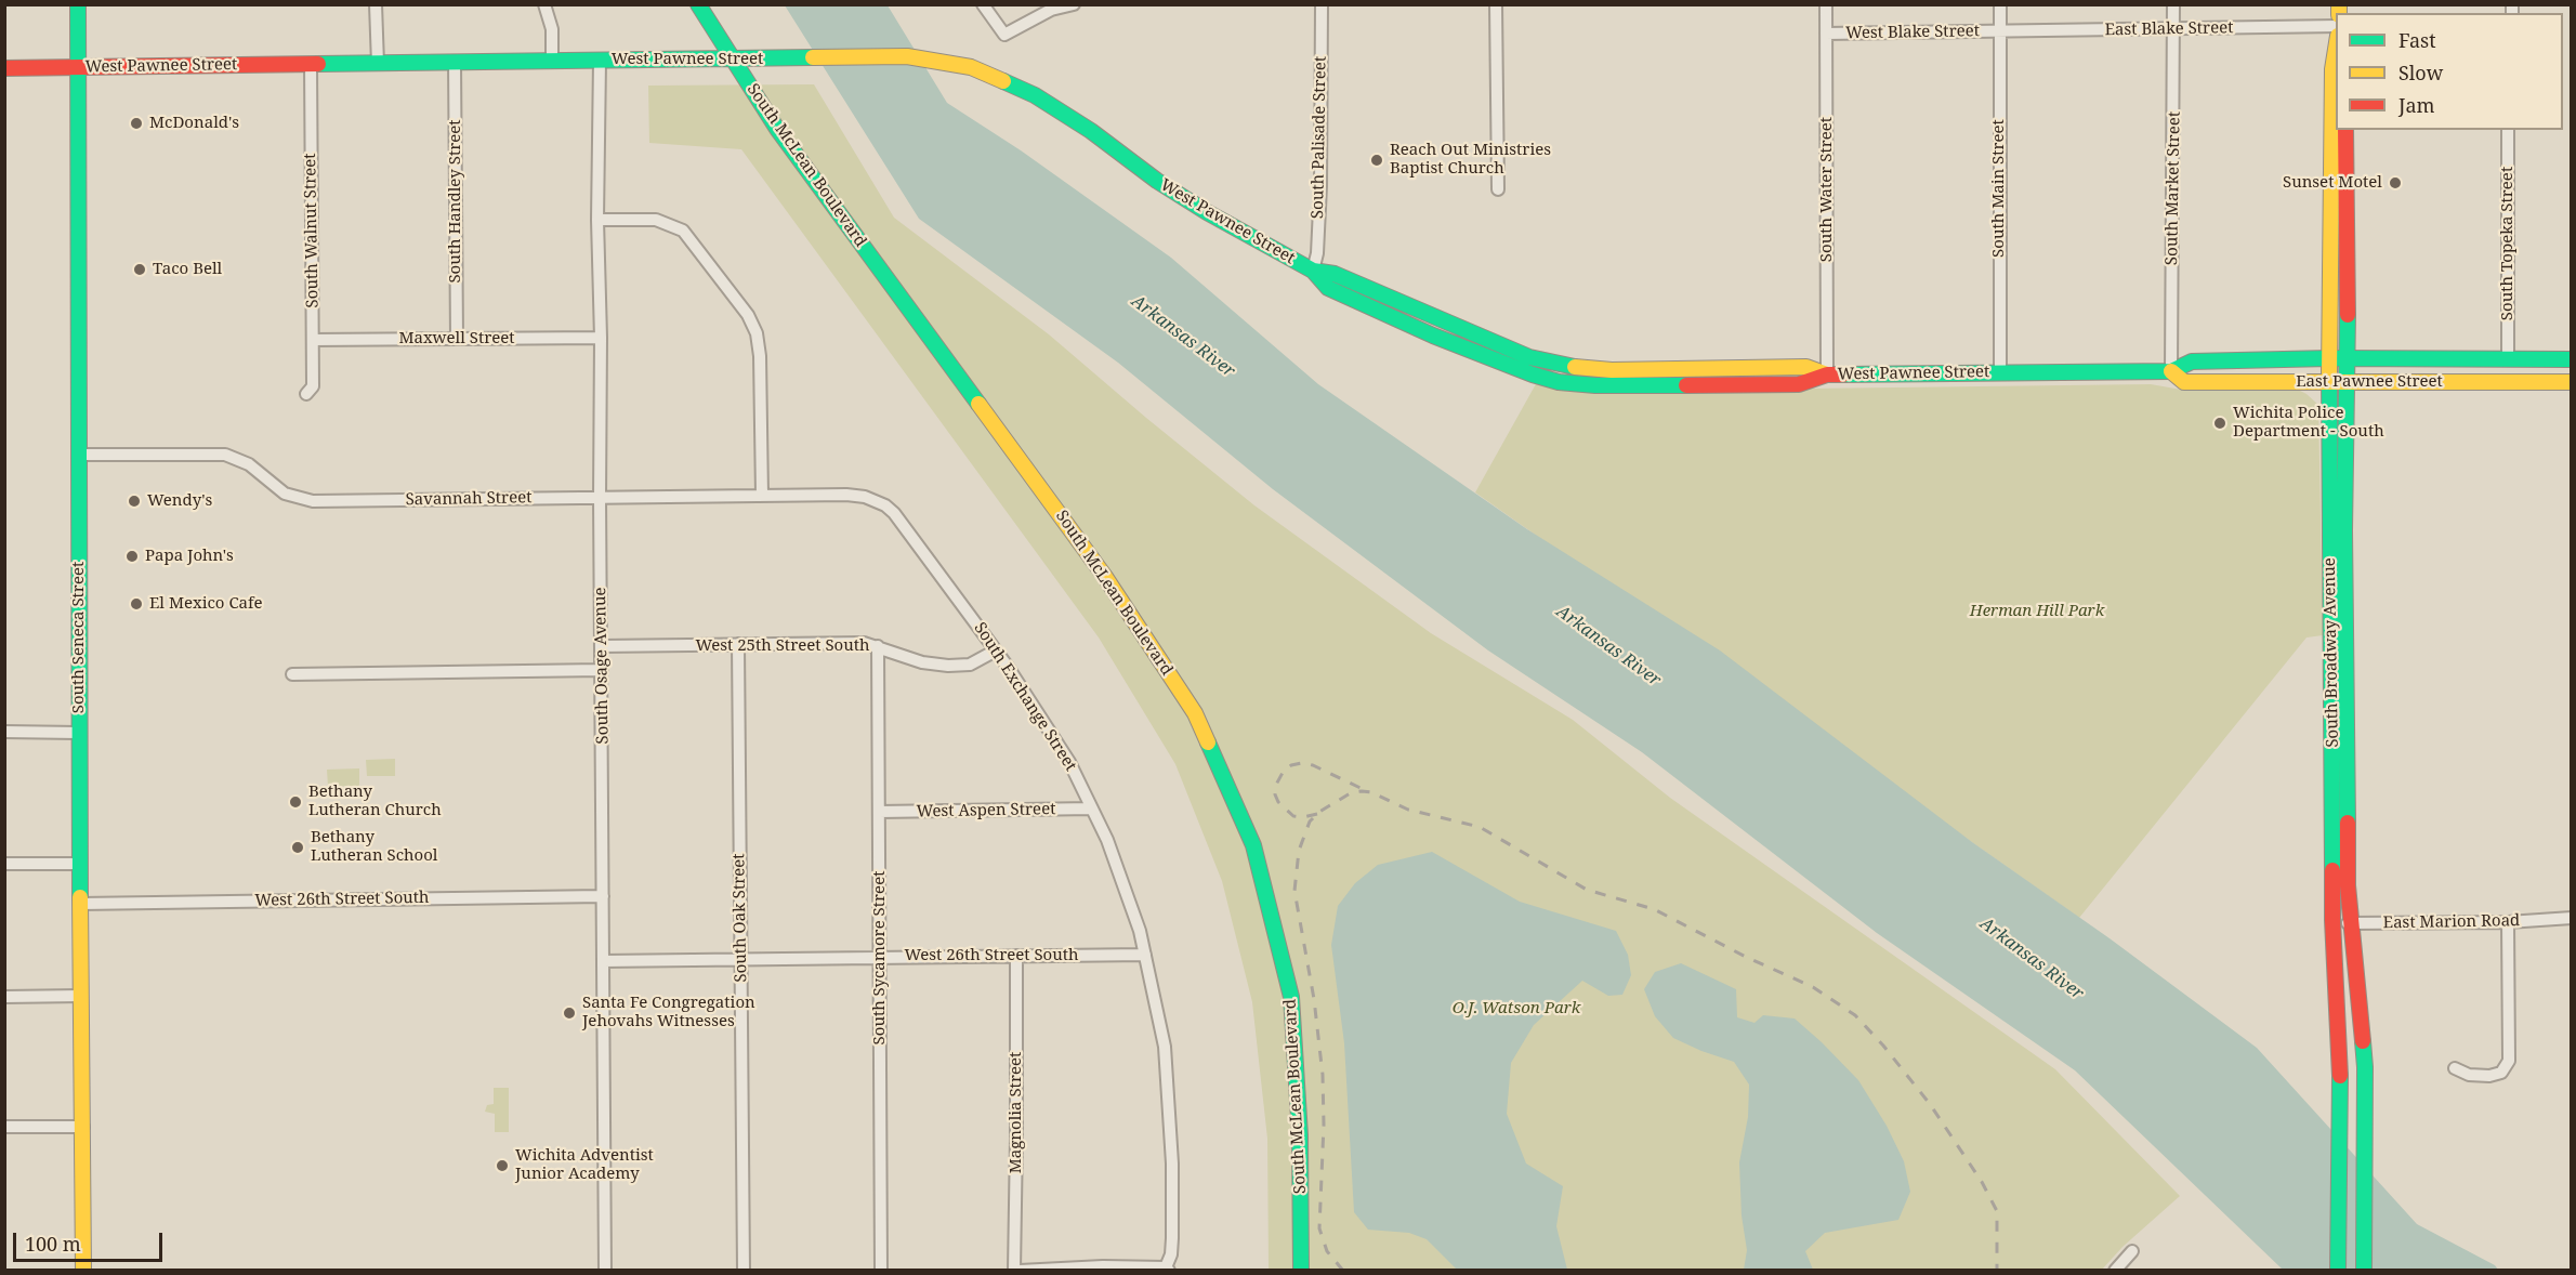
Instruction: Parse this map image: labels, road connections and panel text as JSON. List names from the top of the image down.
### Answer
{
  "streets": {
    "main road": [
      "West Pawnee Street",
      "South McLean Boulevard",
      "East Pawnee Street",
      "South Seneca Street",
      "South Broadway Avenue"
    ],
    "street": [
      "East Blake Street",
      "West Blake Street",
      "South Palisade Street",
      "South Main Street",
      "South Market Street",
      "South Water Street",
      "South Handley Street",
      "South Walnut Street",
      "South Topeka Street",
      "Maxwell Street",
      "Savannah Street",
      "West 25th Street South",
      "South Osage Avenue",
      "South Exchange Street",
      "West Aspen Street",
      "West 26th Street South",
      "South Oak Street",
      "East Marion Road",
      "South Sycamore Street",
      "Magnolia Street"
    ]
  },
  "crossings": [
    ["East Blake Street", "West Blake Street"],
    ["East Blake Street", "South Main Street"],
    ["East Blake Street", "South Market Street"],
    ["West Blake Street", "South Main Street"],
    ["West Blake Street", "South Water Street"],
    ["West Pawnee Street", "South Palisade Street"],
    ["West Pawnee Street", "South McLean Boulevard"],
    ["West Pawnee Street", "South Main Street"],
    ["West Pawnee Street", "South Water Street"],
    ["West Pawnee Street", "South Handley Street"],
    ["West Pawnee Street", "South Walnut Street"],
    ["West Pawnee Street", "East Pawnee Street"],
    ["West Pawnee Street", "South Seneca Street"],
    ["West Pawnee Street", "South Osage Avenue"],
    ["South Main Street", "East Pawnee Street"],
    ["South Market Street", "East Pawnee Street"],
    ["South Handley Street", "Maxwell Street"],
    ["South Walnut Street", "Maxwell Street"],
    ["South Topeka Street", "East Pawnee Street"],
    ["Maxwell Street", "South Osage Avenue"],
    ["East Pawnee Street", "South Broadway Avenue"],
    ["Savannah Street", "South Seneca Street"],
    ["Savannah Street", "South Osage Avenue"],
    ["Savannah Street", "South Exchange Street"],
    ["South Seneca Street", "West 26th Street South"],
    ["West 25th Street South", "South Osage Avenue"],
    ["West 25th Street South", "South Exchange Street"],
    ["West 25th Street South", "South Oak Street"],
    ["West 25th Street South", "South Sycamore Street"],
    ["South Broadway Avenue", "East Marion Road"],
    ["South Osage Avenue", "West 26th Street South"],
    ["South Exchange Street", "West Aspen Street"],
    ["South Exchange Street", "West 26th Street South"],
    ["West Aspen Street", "South Sycamore Street"],
    ["West 26th Street South", "South Oak Street"],
    ["West 26th Street South", "South Sycamore Street"],
    ["West 26th Street South", "Magnolia Street"]
  ],
  "water": ["Arkansas River"],
  "parks": ["Herman Hill Park", "O.J. Watson Park"],
  "places": [
    "McDonald's",
    "Reach Out Ministries Baptist Church",
    "Sunset Motel",
    "Taco Bell",
    "Wichita Police Department - South",
    "Wendy's",
    "Papa John's",
    "El Mexico Cafe",
    "Bethany Lutheran Church",
    "Bethany Lutheran School",
    "Santa Fe Congregation Jehovahs Witnesses",
    "Wichita Adventist Junior Academy"
  ],
  "legend": ["Fast", "Slow", "Jam"],
  "scale_bar": "100 m"
}
